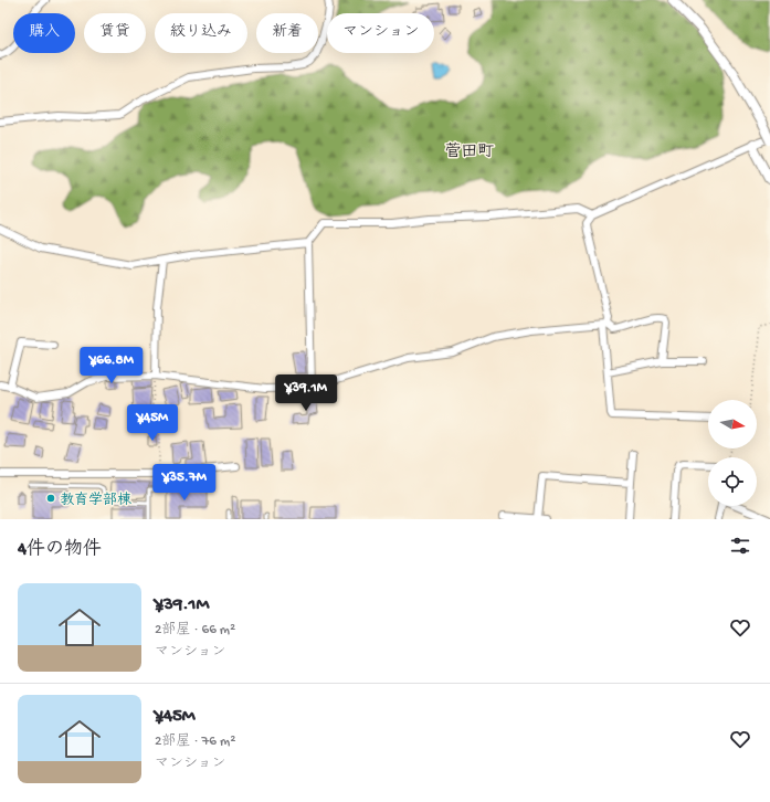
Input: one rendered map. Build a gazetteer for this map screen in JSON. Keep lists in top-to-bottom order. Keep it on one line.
{"districts":["菅田町"],"places":["教育学部棟"],"north":"right","page":{"chip":["購入","賃貸","絞り込み","新着","マンション"],"price":["¥66.8M","¥39.1M","¥45M","¥35.7M"],"heading":"4件の物件","list":[{"name":"¥39.1M","note":"2部屋 · 66 m² · マンション"},{"name":"¥45M","note":"2部屋 · 76 m² · マンション"}]}}
